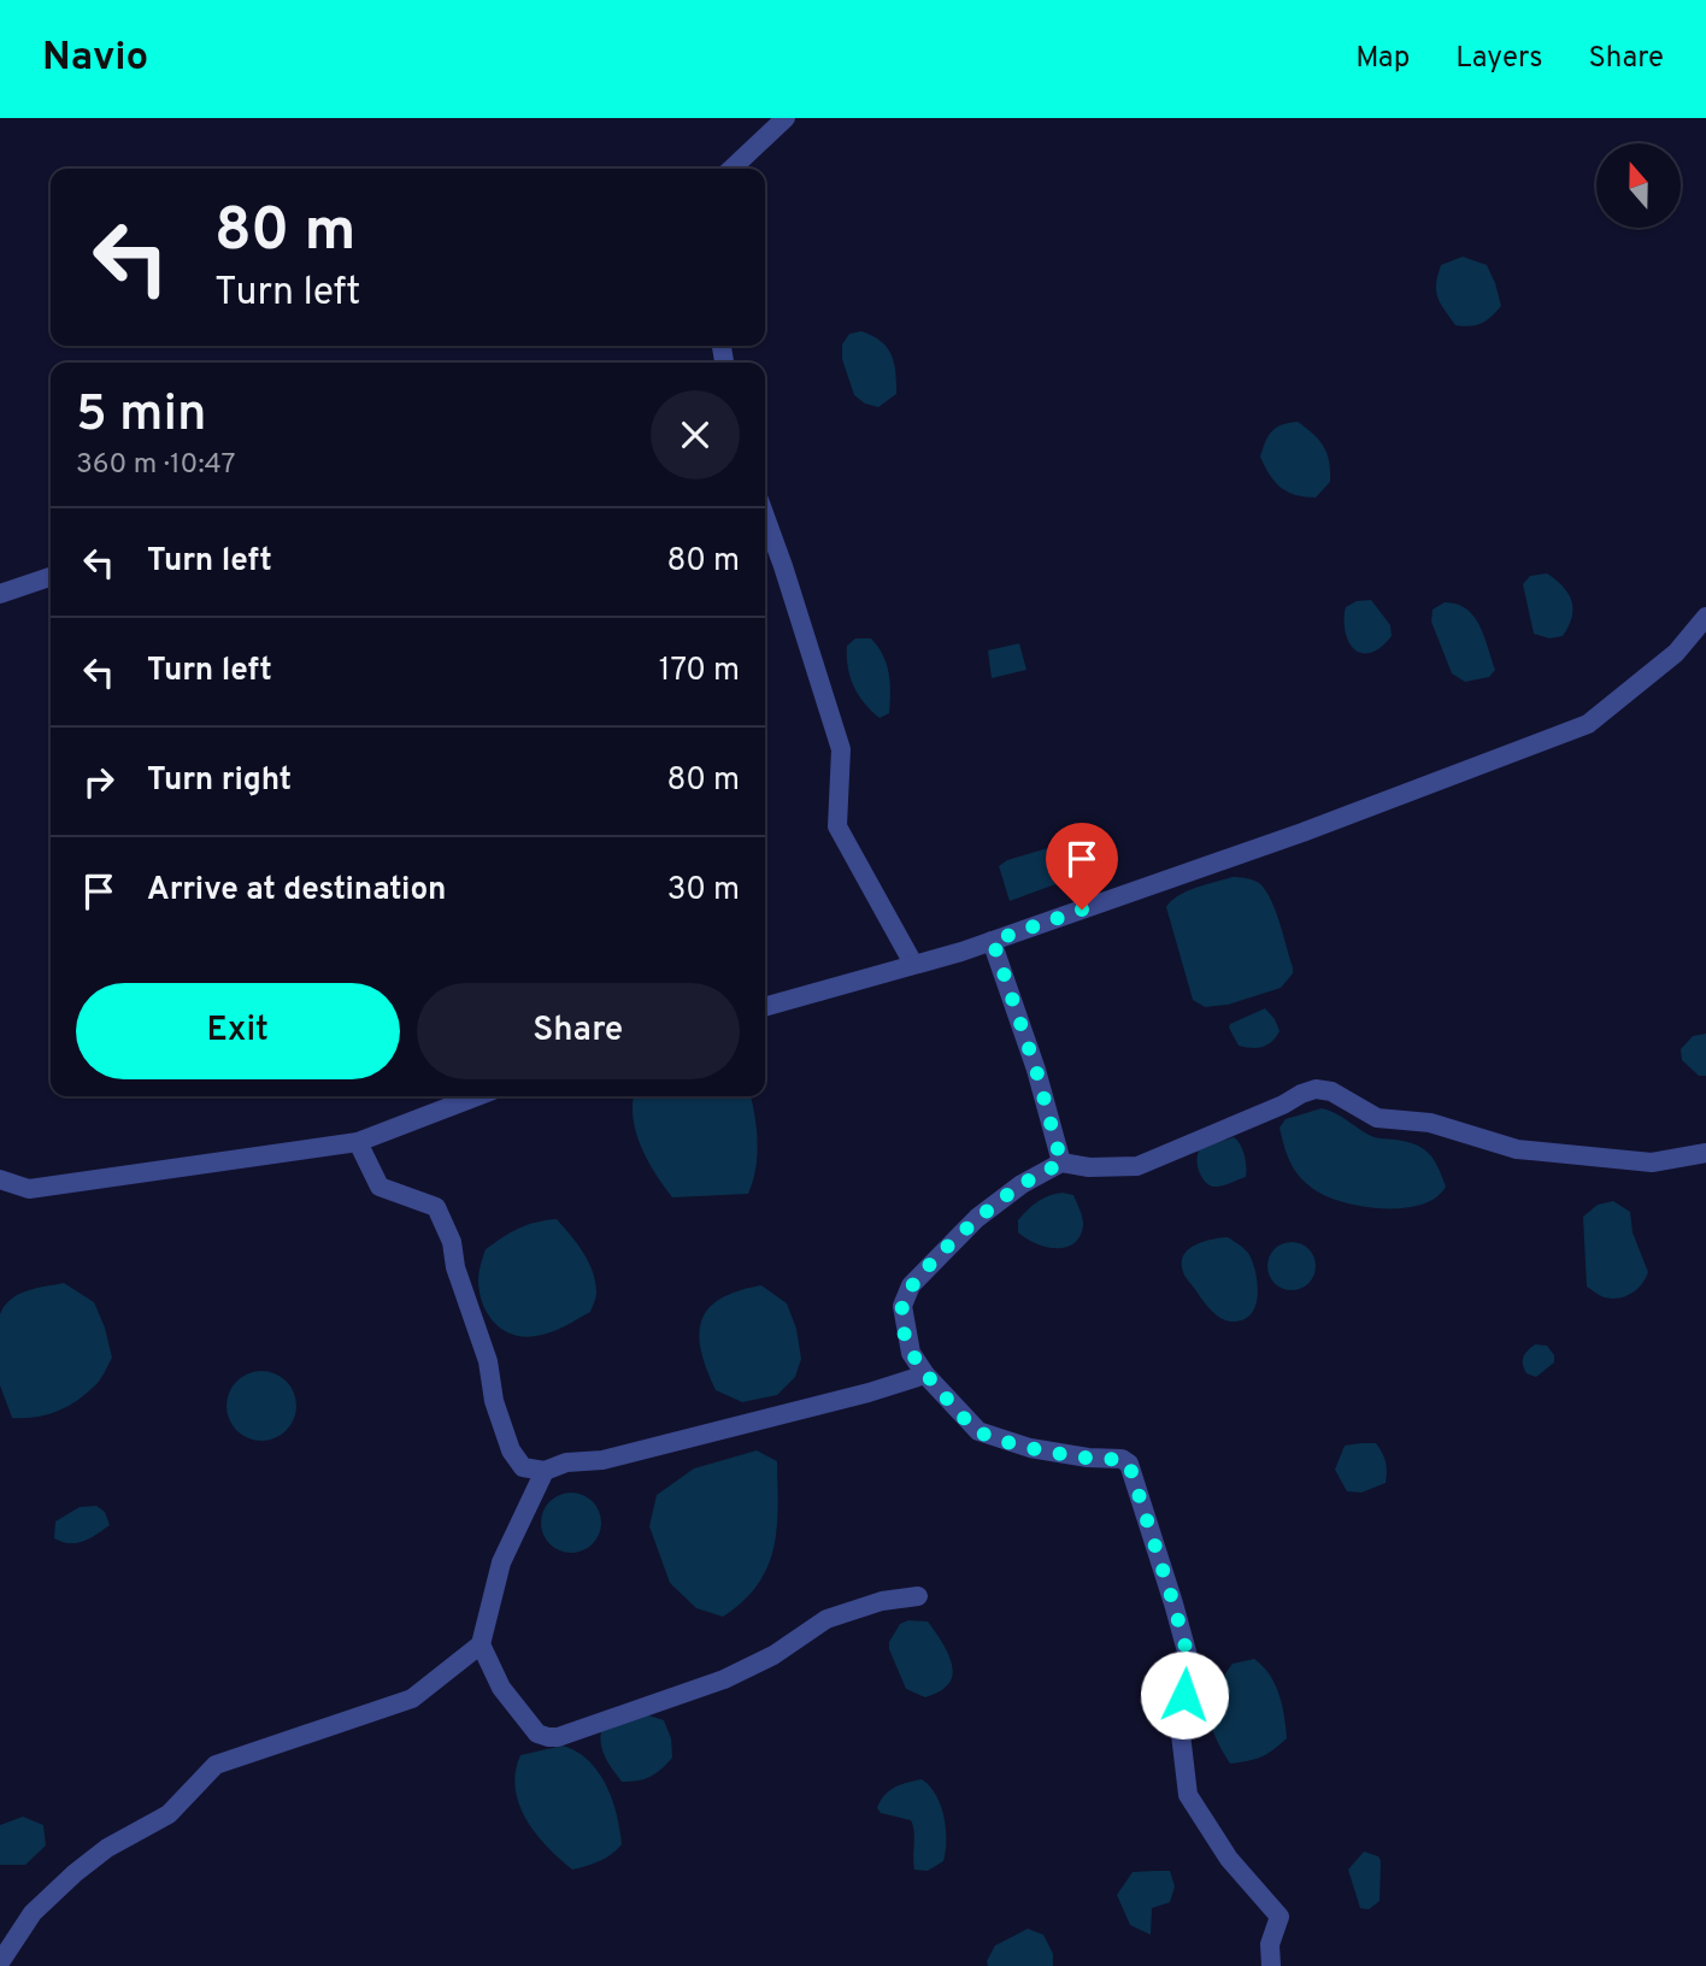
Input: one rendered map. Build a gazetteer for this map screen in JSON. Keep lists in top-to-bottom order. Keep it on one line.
{"north":"top","page":{"header":"Navio","nav":["Map","Layers","Share"],"turn":["80 m","Turn left"],"heading":["5 min","360 m · 10:47"],"list":[{"name":"Turn left","value":"80 m"},{"name":"Turn left","value":"170 m"},{"name":"Turn right","value":"80 m"},{"name":"Arrive at destination","value":"30 m"}],"buttons":["Exit","Share"]}}
